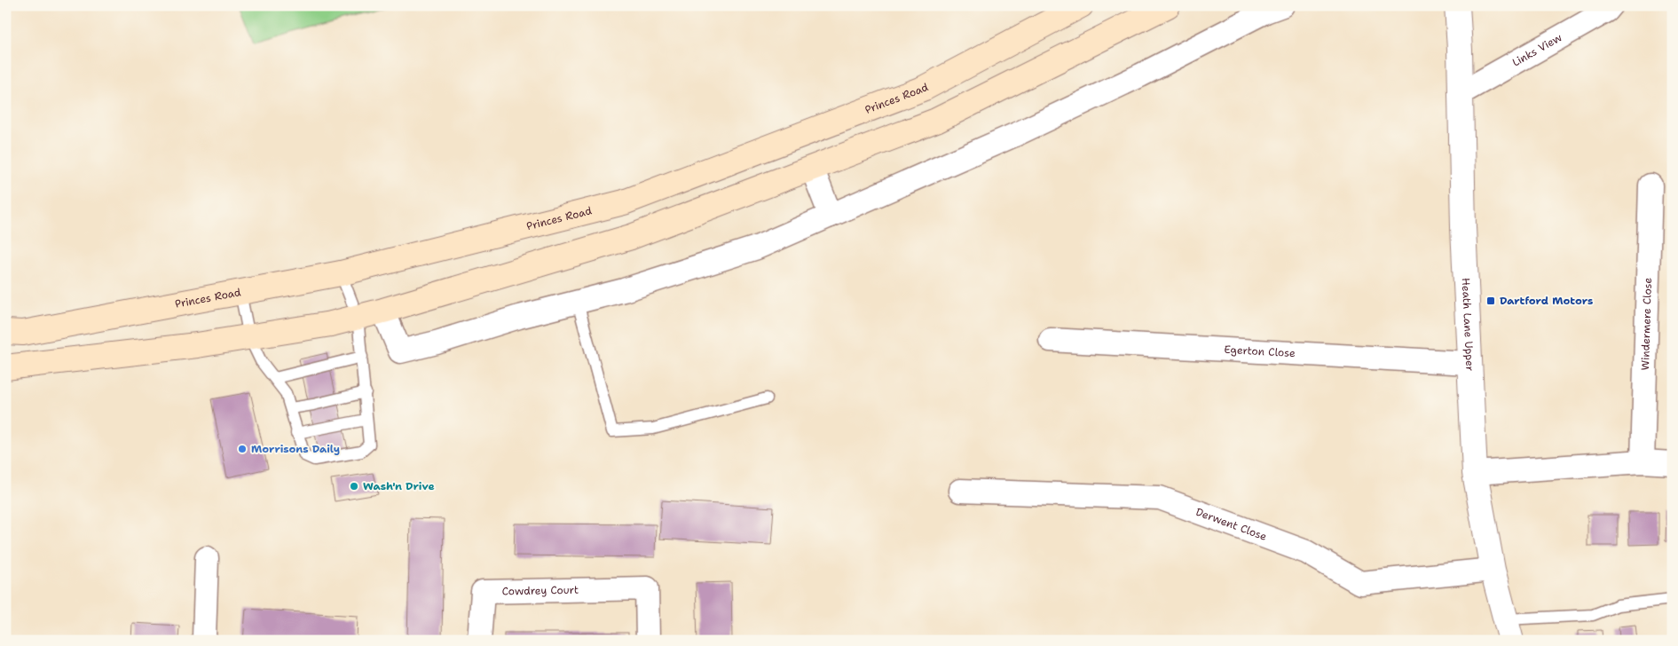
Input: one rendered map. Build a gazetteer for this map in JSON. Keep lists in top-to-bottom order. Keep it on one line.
{"streets":{"main road":["Princes Road"],"street":["Links View","Windermere Close","Heath Lane Upper","Egerton Close","Derwent Close","Cowdrey Court"]},"crossings":[["Links View","Heath Lane Upper"],["Heath Lane Upper","Egerton Close"],["Heath Lane Upper","Derwent Close"]],"places":{"transit":["Dartford Motors"],"other":["Morrisons Daily","Wash'n Drive"]}}
